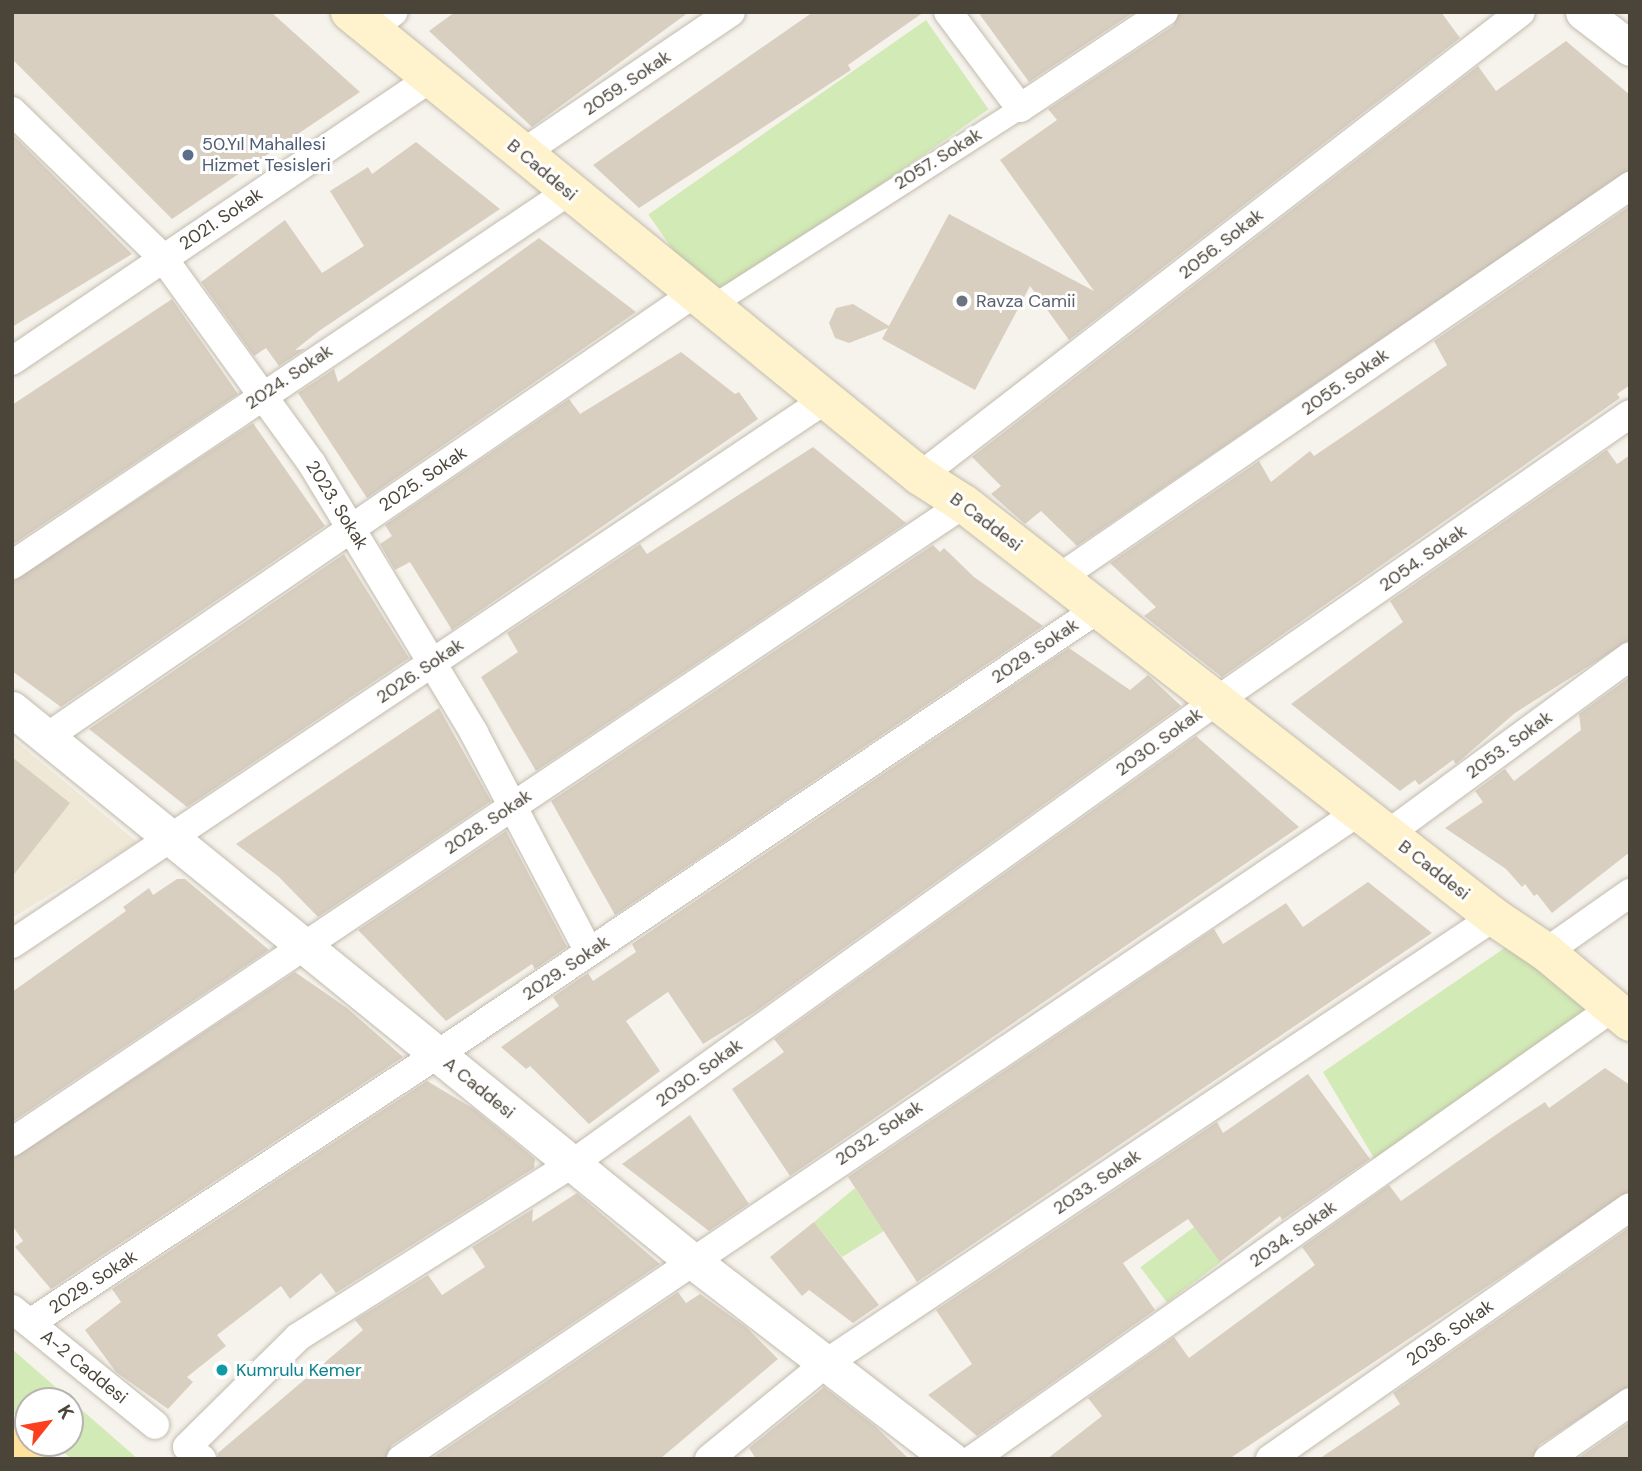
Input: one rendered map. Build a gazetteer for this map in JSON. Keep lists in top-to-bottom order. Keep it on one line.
{"streets":{"main road":["B Caddesi"],"street":["2059. Sokak","2057. Sokak","2021. Sokak","2056. Sokak","2024. Sokak","2055. Sokak","2025. Sokak","2023. Sokak","2054. Sokak","2029. Sokak","2026. Sokak","2030. Sokak","2053. Sokak","2028. Sokak","A Caddesi","2032. Sokak","2033. Sokak","2034. Sokak","2036. Sokak","A-2 Caddesi"]},"crossings":[["2059. Sokak","B Caddesi"],["2057. Sokak","B Caddesi"],["2057. Sokak","2025. Sokak"],["B Caddesi","2021. Sokak"],["B Caddesi","2056. Sokak"],["B Caddesi","2024. Sokak"],["B Caddesi","2055. Sokak"],["B Caddesi","2025. Sokak"],["B Caddesi","2054. Sokak"],["B Caddesi","2029. Sokak"],["B Caddesi","2026. Sokak"],["B Caddesi","2030. Sokak"],["B Caddesi","2053. Sokak"],["B Caddesi","2028. Sokak"],["B Caddesi","2032. Sokak"],["B Caddesi","2033. Sokak"],["B Caddesi","2034. Sokak"],["2021. Sokak","2023. Sokak"],["2024. Sokak","2023. Sokak"],["2025. Sokak","2023. Sokak"],["2025. Sokak","A Caddesi"],["2023. Sokak","2029. Sokak"],["2023. Sokak","2026. Sokak"],["2023. Sokak","2028. Sokak"],["2054. Sokak","2030. Sokak"],["2029. Sokak","A Caddesi"],["2029. Sokak","A-2 Caddesi"],["2026. Sokak","A Caddesi"],["2030. Sokak","A Caddesi"],["2053. Sokak","2032. Sokak"],["2028. Sokak","A Caddesi"],["A Caddesi","2032. Sokak"],["A Caddesi","2033. Sokak"]],"places":["50.Yıl Mahallesi Hizmet Tesisleri","Ravza Camii","Kumrulu Kemer"],"north":"top right"}
